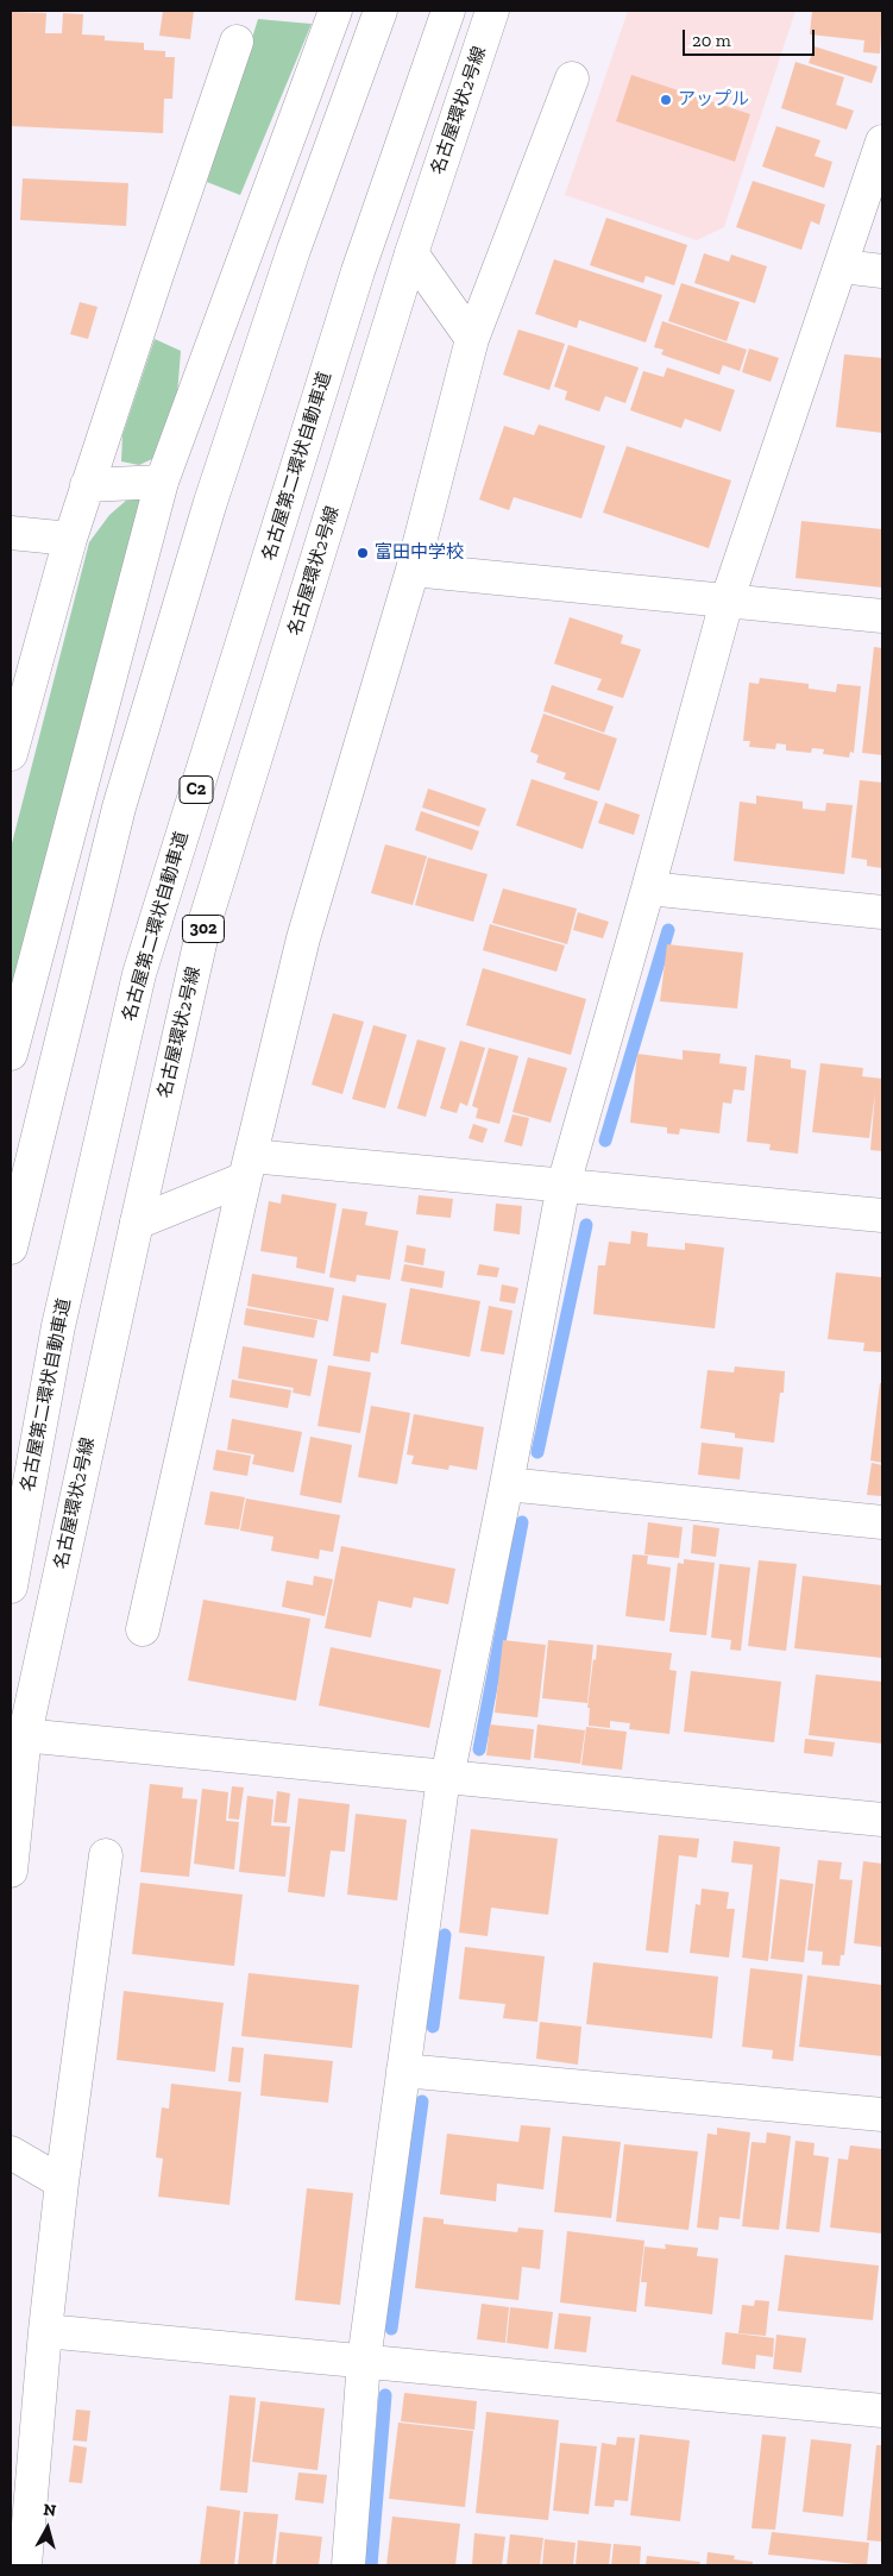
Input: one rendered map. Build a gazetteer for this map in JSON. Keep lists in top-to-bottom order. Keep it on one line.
{"streets":{"main road":["名古屋環状2号線","名古屋第二環状自動車道","C2","302"]},"places":["アップル","富田中学校"],"scale_bar":"20 m","north":"top"}
